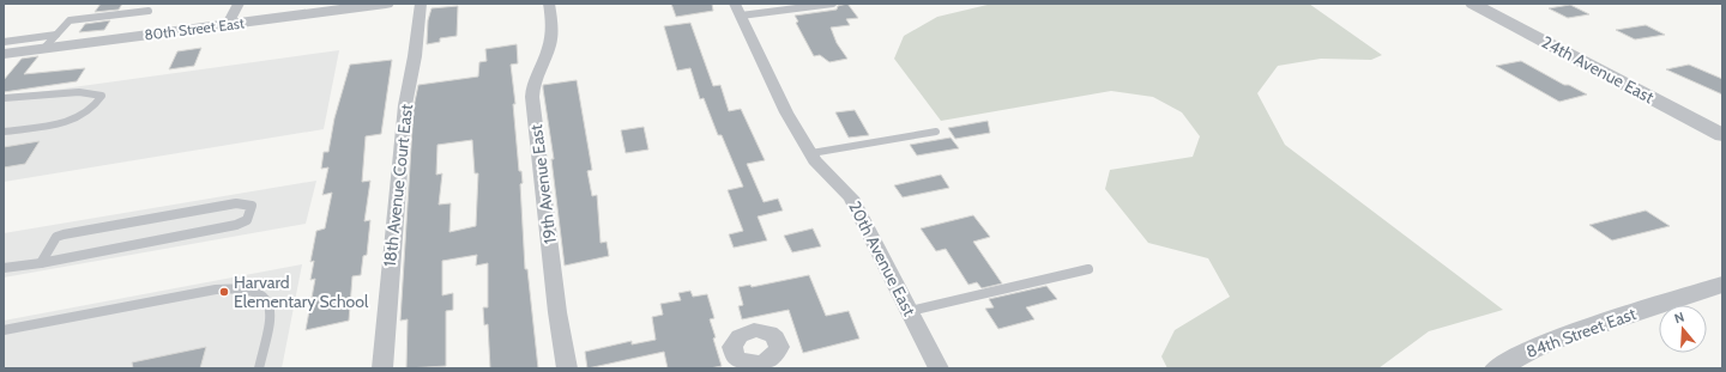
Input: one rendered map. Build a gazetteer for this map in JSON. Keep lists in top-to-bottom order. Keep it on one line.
{"streets":{"street":["80th Street East","24th Avenue East","19th Avenue East","18th Avenue Court East","20th Avenue East","84th Street East"]},"places":["Harvard Elementary School"],"north":"top"}
